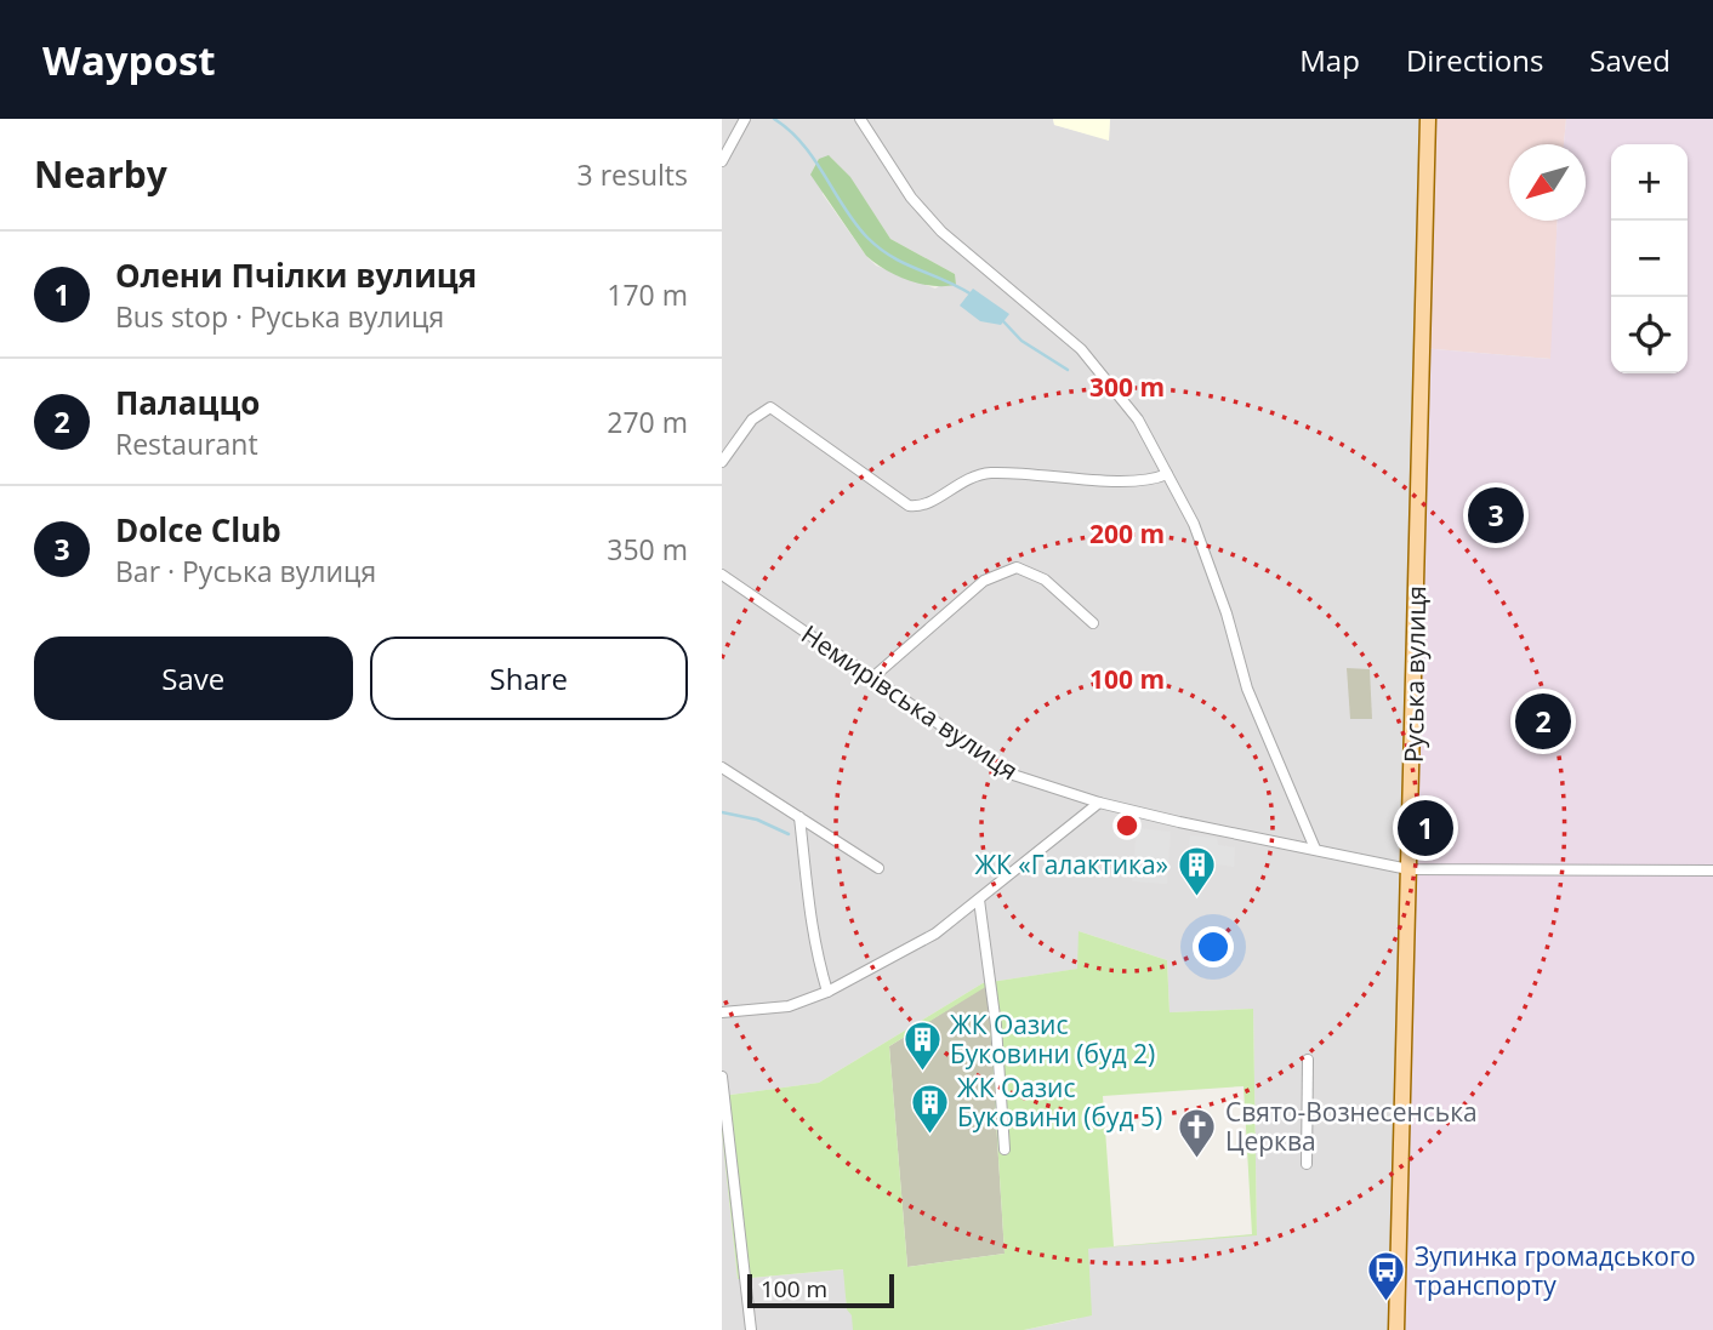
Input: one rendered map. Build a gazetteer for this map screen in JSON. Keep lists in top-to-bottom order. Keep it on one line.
{"streets":{"main road":["Руська вулиця"],"street":["Немирівська вулиця"]},"crossings":[["Руська вулиця","Немирівська вулиця"]],"places":{"building":["ЖК «Галактика»","ЖК Оазис Буковини (буд 2)","ЖК Оазис Буковини (буд 5)"],"church":["Свято-Вознесенська Церква"],"bus stop":["Зупинка громадського транспорту"]},"scale_bar":"100 m","north":"bottom left","page":{"header":"Waypost","nav":["Map","Directions","Saved"],"heading":["Nearby","3 results"],"map_buttons":["+","−"],"list":[{"mark":"1","name":"Олени Пчілки вулиця","note":"Bus stop · Руська вулиця","value":"170 m"},{"mark":"2","name":"Палаццо","note":"Restaurant","value":"270 m"},{"mark":"3","name":"Dolce Club","note":"Bar · Руська вулиця","value":"350 m"}],"pins":["3","2","1"],"buttons":["Save","Share"],"scale":"100 m"},"rings":["300 m","200 m","100 m"]}
